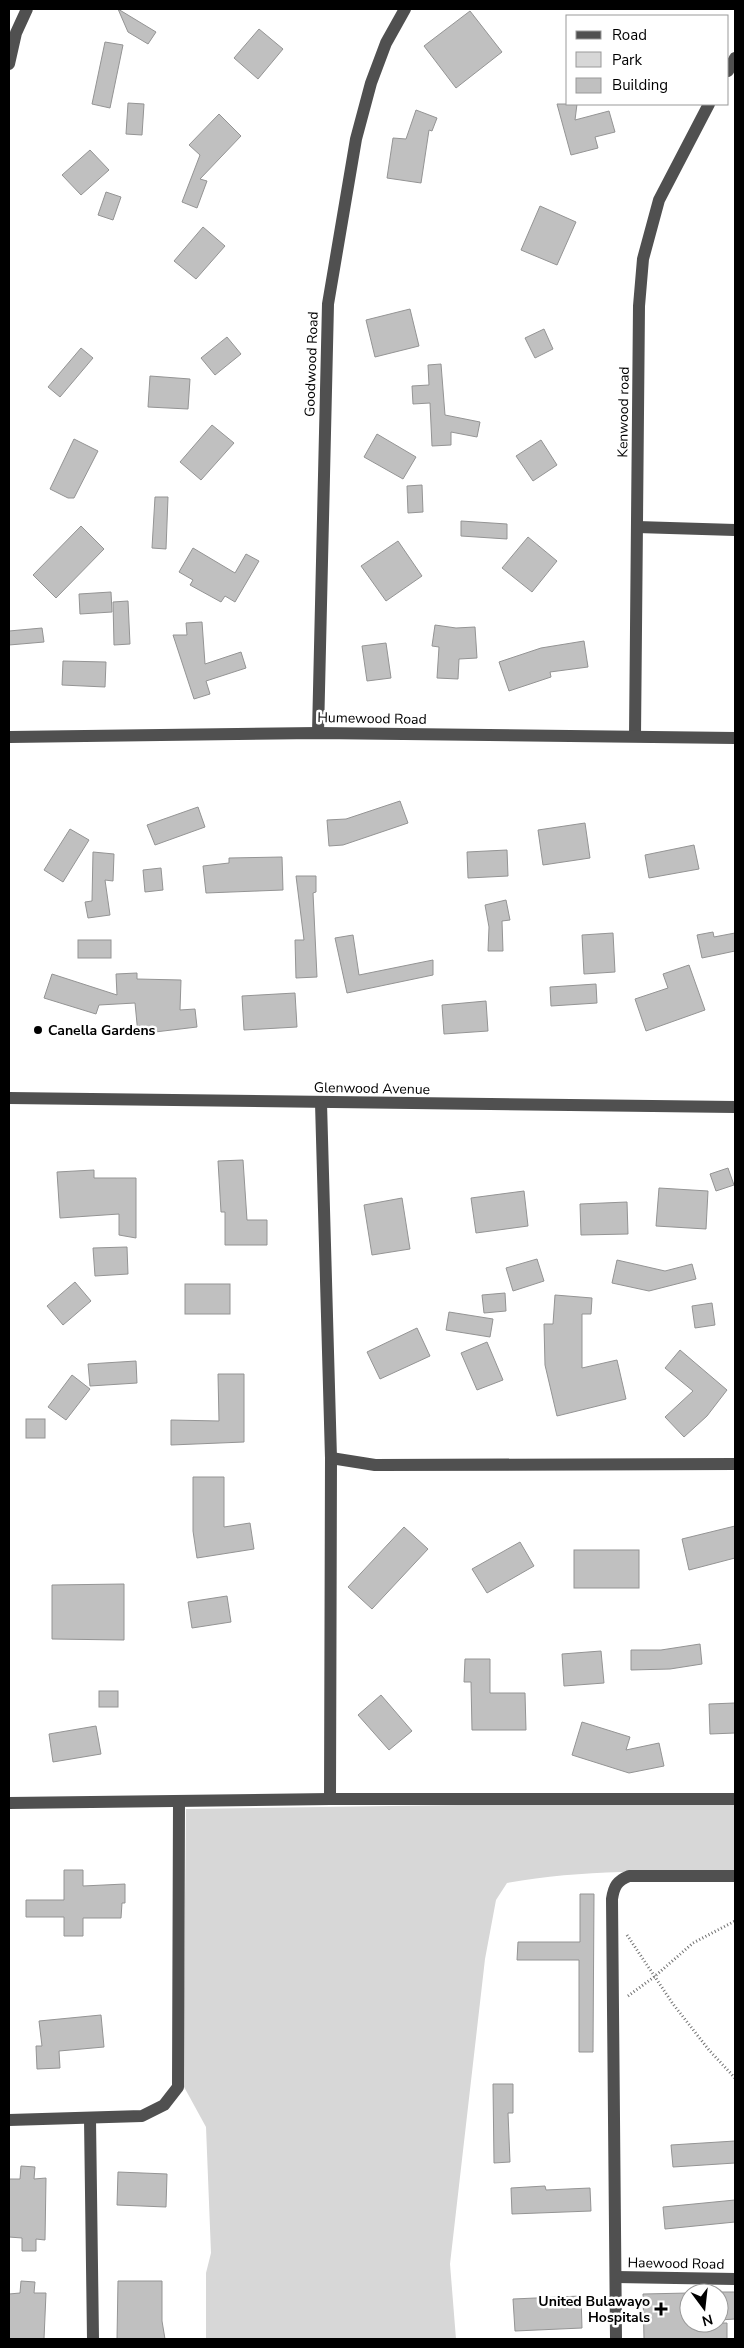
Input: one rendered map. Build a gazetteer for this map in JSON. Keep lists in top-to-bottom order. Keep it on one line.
{"streets":{"street":["Goodwood Road","Kenwood road","Humewood Road","Glenwood Avenue","Haewood Road"]},"crossings":[["Goodwood Road","Humewood Road"],["Kenwood road","Humewood Road"]],"places":{"other":["Canella Gardens"],"health":["United Bulawayo Hospitals"]},"legend":["Road","Park","Building"],"north":"bottom"}
